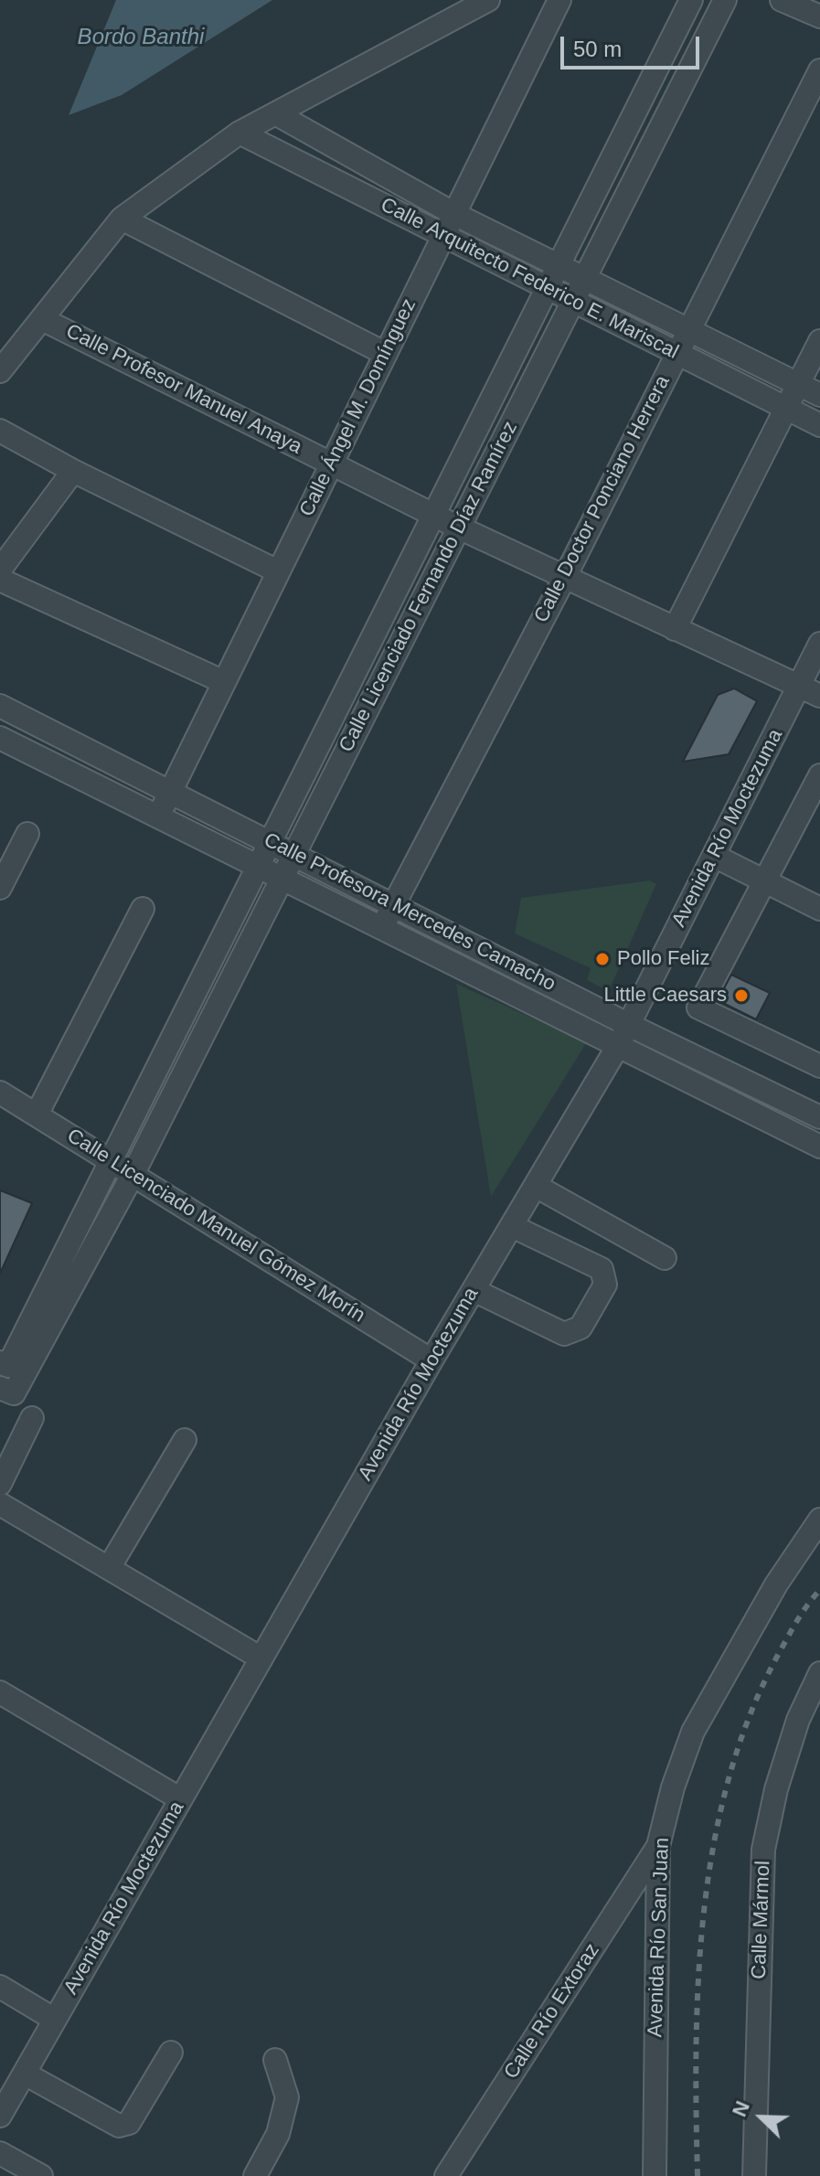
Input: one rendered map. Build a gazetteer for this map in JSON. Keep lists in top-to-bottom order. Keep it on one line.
{"streets":{"street":["Calle Arquitecto Federico E. Mariscal","Calle Profesor Manuel Anaya","Calle Ángel M. Domínguez","Calle Doctor Ponciano Herrera","Calle Licenciado Fernando Díaz Ramírez","Avenida Río Moctezuma","Calle Profesora Mercedes Camacho","Calle Licenciado Manuel Gómez Morín","Calle Mármol","Avenida Río San Juan","Calle Río Extoraz"]},"crossings":[["Calle Arquitecto Federico E. Mariscal","Calle Ángel M. Domínguez"],["Calle Arquitecto Federico E. Mariscal","Calle Doctor Ponciano Herrera"],["Calle Arquitecto Federico E. Mariscal","Calle Licenciado Fernando Díaz Ramírez"],["Calle Profesor Manuel Anaya","Calle Ángel M. Domínguez"],["Calle Profesor Manuel Anaya","Calle Doctor Ponciano Herrera"],["Calle Profesor Manuel Anaya","Calle Licenciado Fernando Díaz Ramírez"],["Calle Profesor Manuel Anaya","Avenida Río Moctezuma"],["Calle Ángel M. Domínguez","Calle Profesora Mercedes Camacho"],["Calle Doctor Ponciano Herrera","Calle Profesora Mercedes Camacho"],["Calle Licenciado Fernando Díaz Ramírez","Calle Profesora Mercedes Camacho"],["Calle Licenciado Fernando Díaz Ramírez","Calle Licenciado Manuel Gómez Morín"],["Avenida Río Moctezuma","Calle Profesora Mercedes Camacho"],["Avenida Río Moctezuma","Calle Licenciado Manuel Gómez Morín"],["Avenida Río San Juan","Calle Río Extoraz"]],"water":["Bordo Banthi"],"places":["Pollo Feliz","Little Caesars"],"scale_bar":"50 m","north":"top left"}
